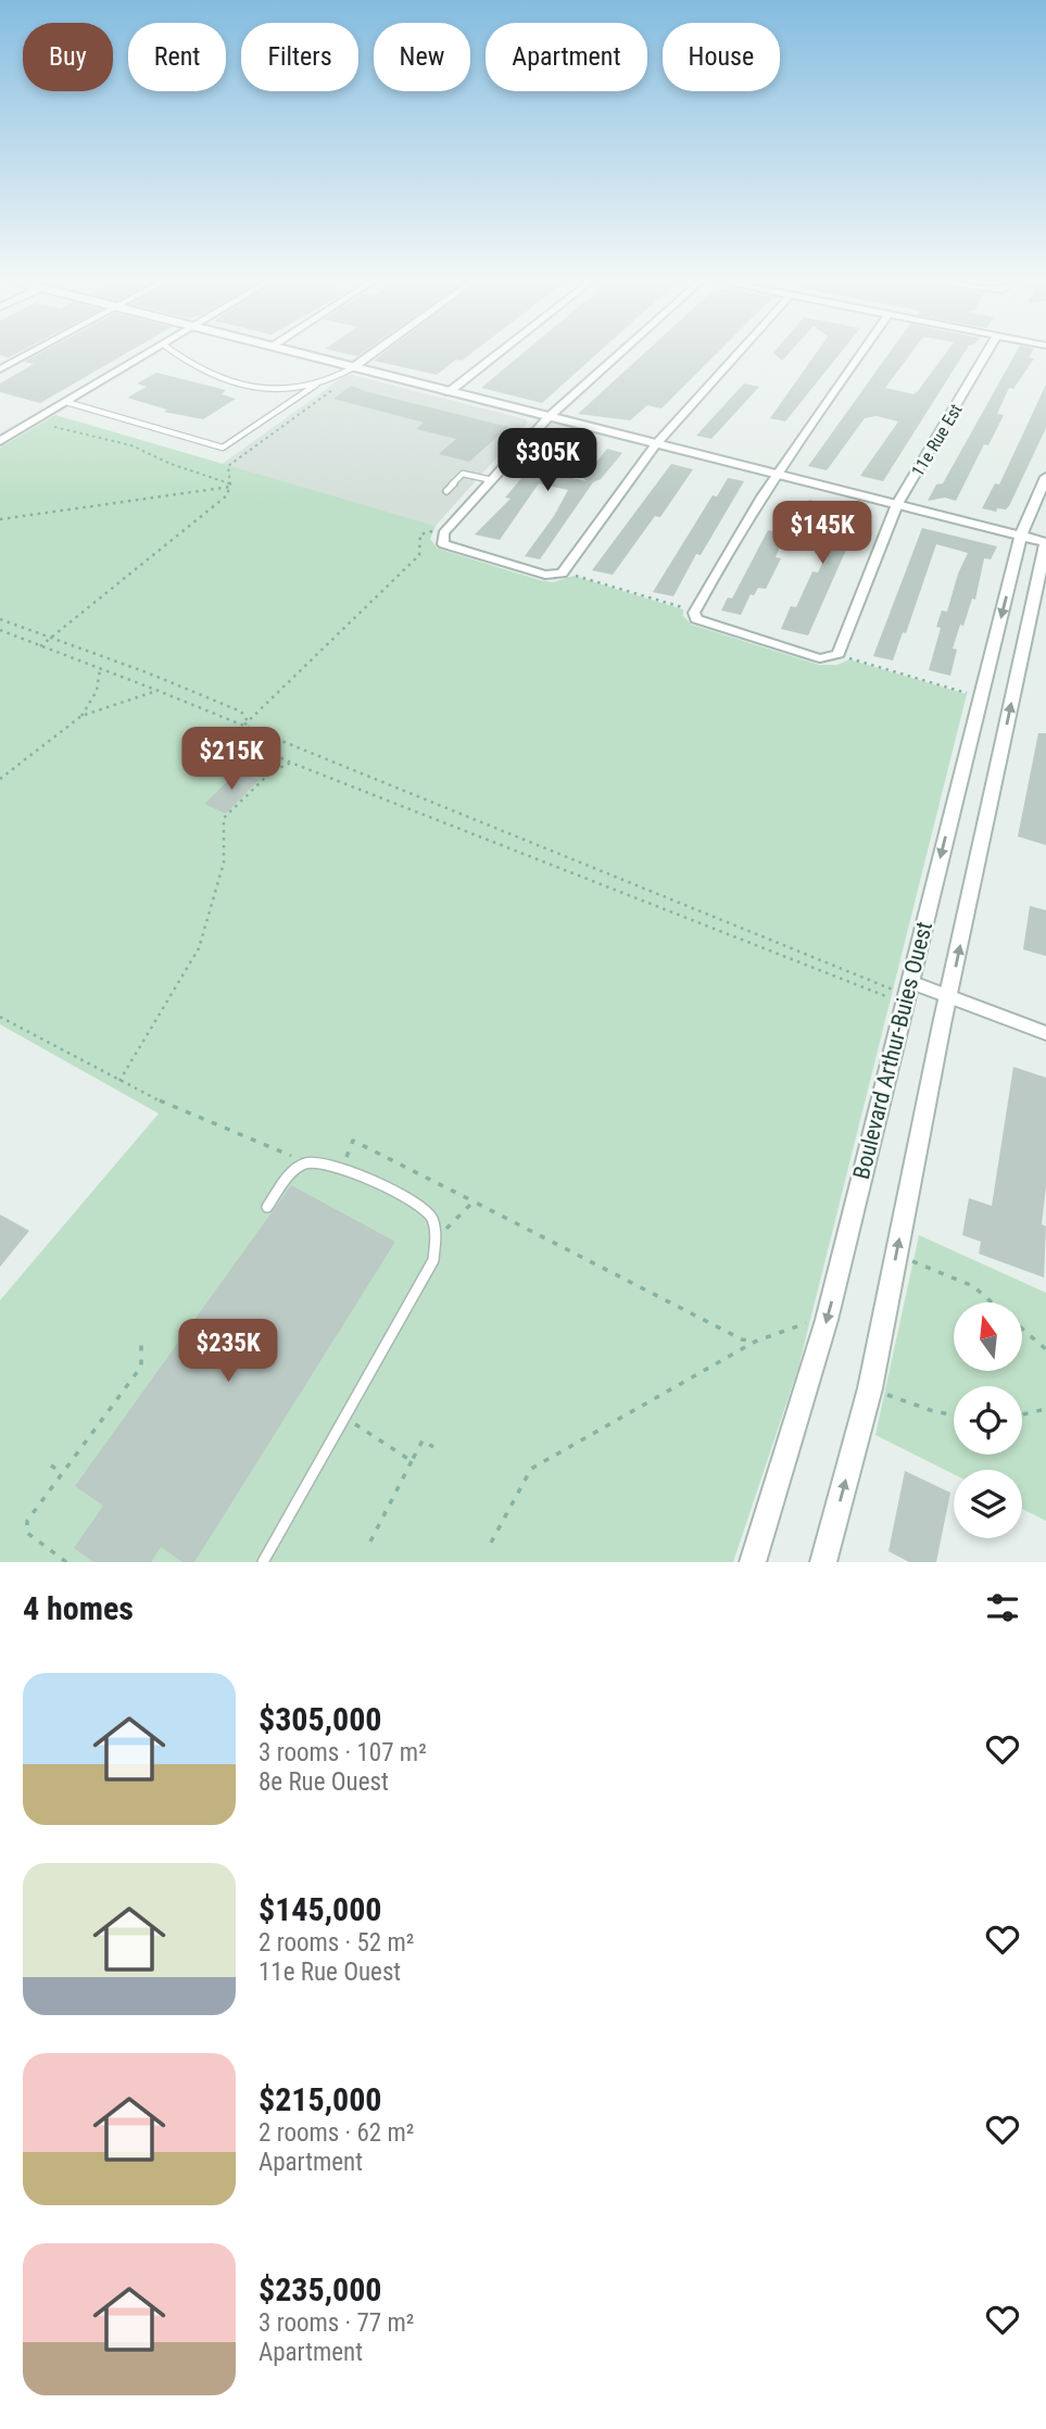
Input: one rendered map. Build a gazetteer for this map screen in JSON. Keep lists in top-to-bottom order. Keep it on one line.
{"streets":{"street":["11e Rue Est","Boulevard Arthur-Buies Ouest"]},"north":"top","page":{"chip":["Buy","Rent","Filters","New","Apartment","House"],"price":["$305K","$145K","$215K","$235K"],"heading":"4 homes","list":[{"name":"$305,000","note":"3 rooms · 107 m² · 8e Rue Ouest"},{"name":"$145,000","note":"2 rooms · 52 m² · 11e Rue Ouest"},{"name":"$215,000","note":"2 rooms · 62 m² · Apartment"},{"name":"$235,000","note":"3 rooms · 77 m² · Apartment"}]}}
